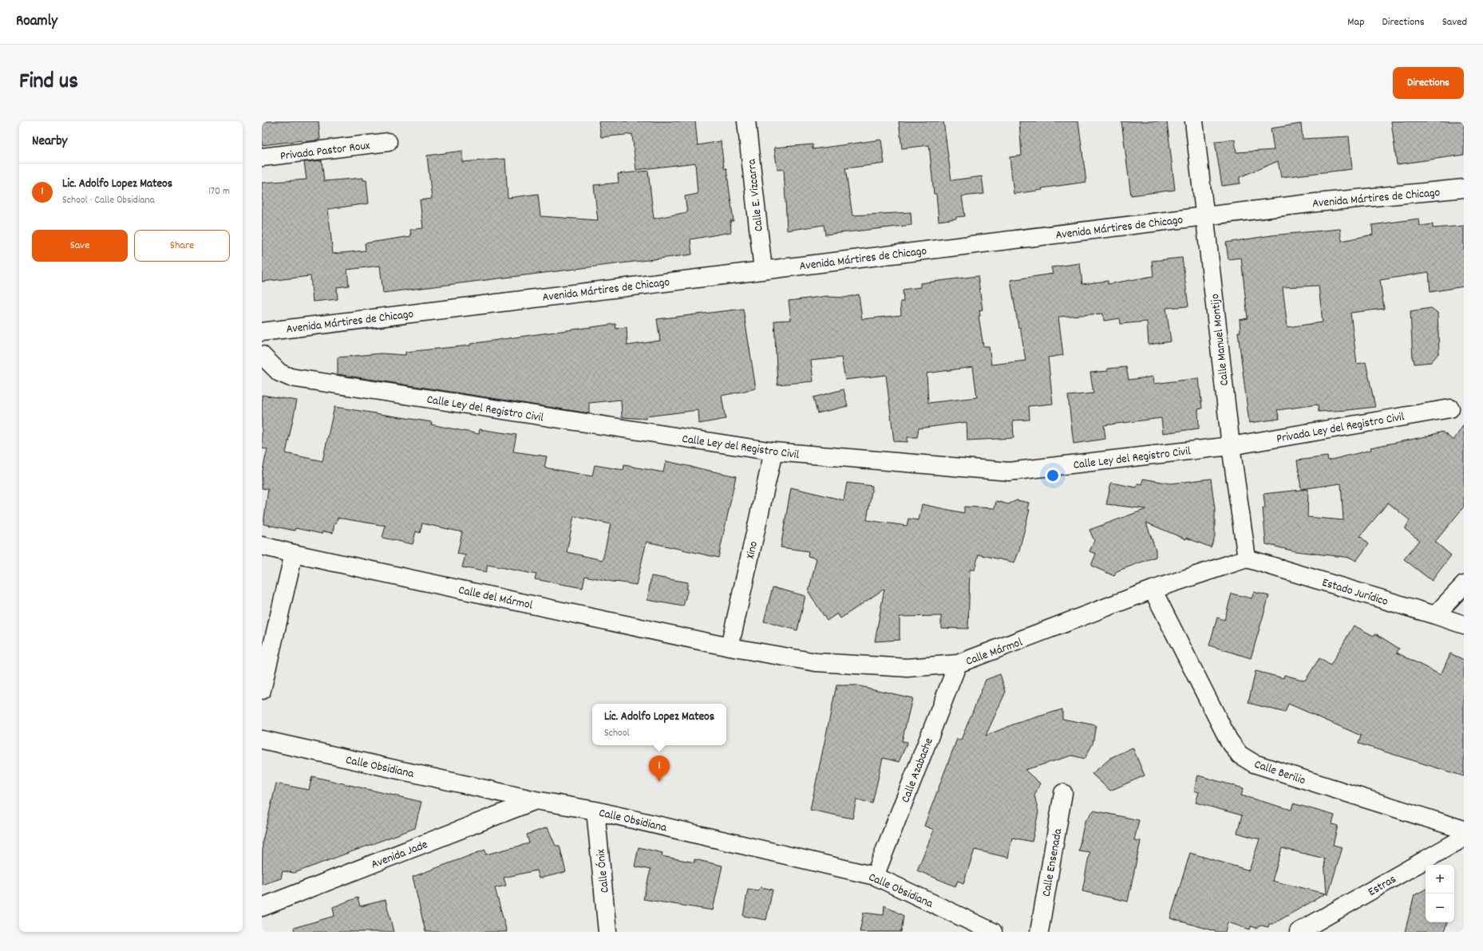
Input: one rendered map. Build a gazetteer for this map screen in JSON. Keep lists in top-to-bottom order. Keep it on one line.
{"streets":{"street":["Privada Pastor Roux","Calle E. Vizcarra","Avenida Mártires de Chicago","Calle Manuel Montijo","Calle Ley del Registro Civil","Privada Ley del Registro Civil","Xino","Estado Jurídico","Calle del Mármol","Calle Mármol","Calle Obsidiana","Calle Azabache","Calle Berilio","Avenida Jade","Calle Ensenada","Calle Ónix","Estras"]},"crossings":[["Calle E. Vizcarra","Avenida Mártires de Chicago"],["Avenida Mártires de Chicago","Calle Manuel Montijo"],["Calle Manuel Montijo","Calle Ley del Registro Civil"],["Calle Manuel Montijo","Privada Ley del Registro Civil"],["Calle Manuel Montijo","Estado Jurídico"],["Calle Manuel Montijo","Calle Mármol"],["Calle Ley del Registro Civil","Privada Ley del Registro Civil"],["Calle Ley del Registro Civil","Xino"],["Xino","Calle del Mármol"],["Xino","Calle Mármol"],["Estado Jurídico","Calle Mármol"],["Calle del Mármol","Calle Mármol"],["Calle Mármol","Calle Azabache"],["Calle Mármol","Calle Berilio"],["Calle Obsidiana","Calle Azabache"],["Calle Obsidiana","Avenida Jade"],["Calle Obsidiana","Calle Ónix"]],"page":{"header":"Roamly","nav":["Map","Directions","Saved"],"title":"Find us","buttons":["Directions",["Save","Share"]],"heading":"Nearby","list":[{"mark":"1","name":"Lic. Adolfo Lopez Mateos","note":"School · Calle Obsidiana","value":"170 m"}],"popup":["Lic. Adolfo Lopez Mateos","School"],"pins":"1","map_buttons":["+","−"]}}
